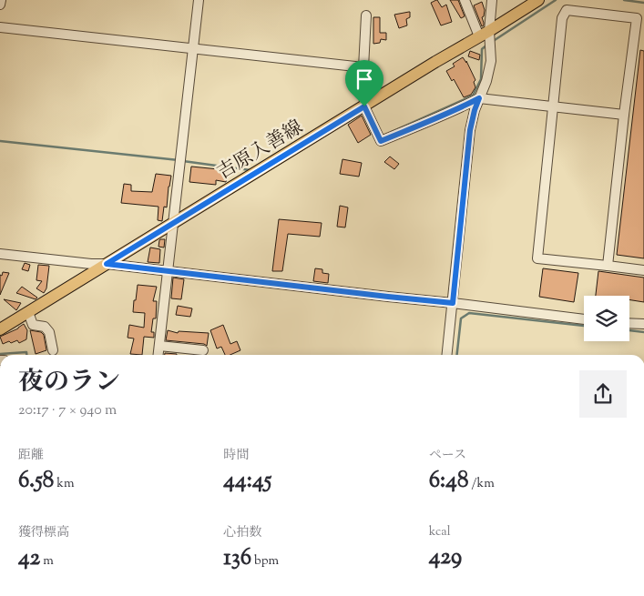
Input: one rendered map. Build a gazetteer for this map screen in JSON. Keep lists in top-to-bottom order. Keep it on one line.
{"streets":{"main road":["吉原入善線"]},"page":{"heading":["夜のラン","20:17 · 7 × 940 m"],"stats":[["距離","6.58 km"],["時間","44:45"],["ペース","6:48 /km"],["獲得標高","42 m"],["心拍数","136 bpm"],["kcal","429"]]}}
